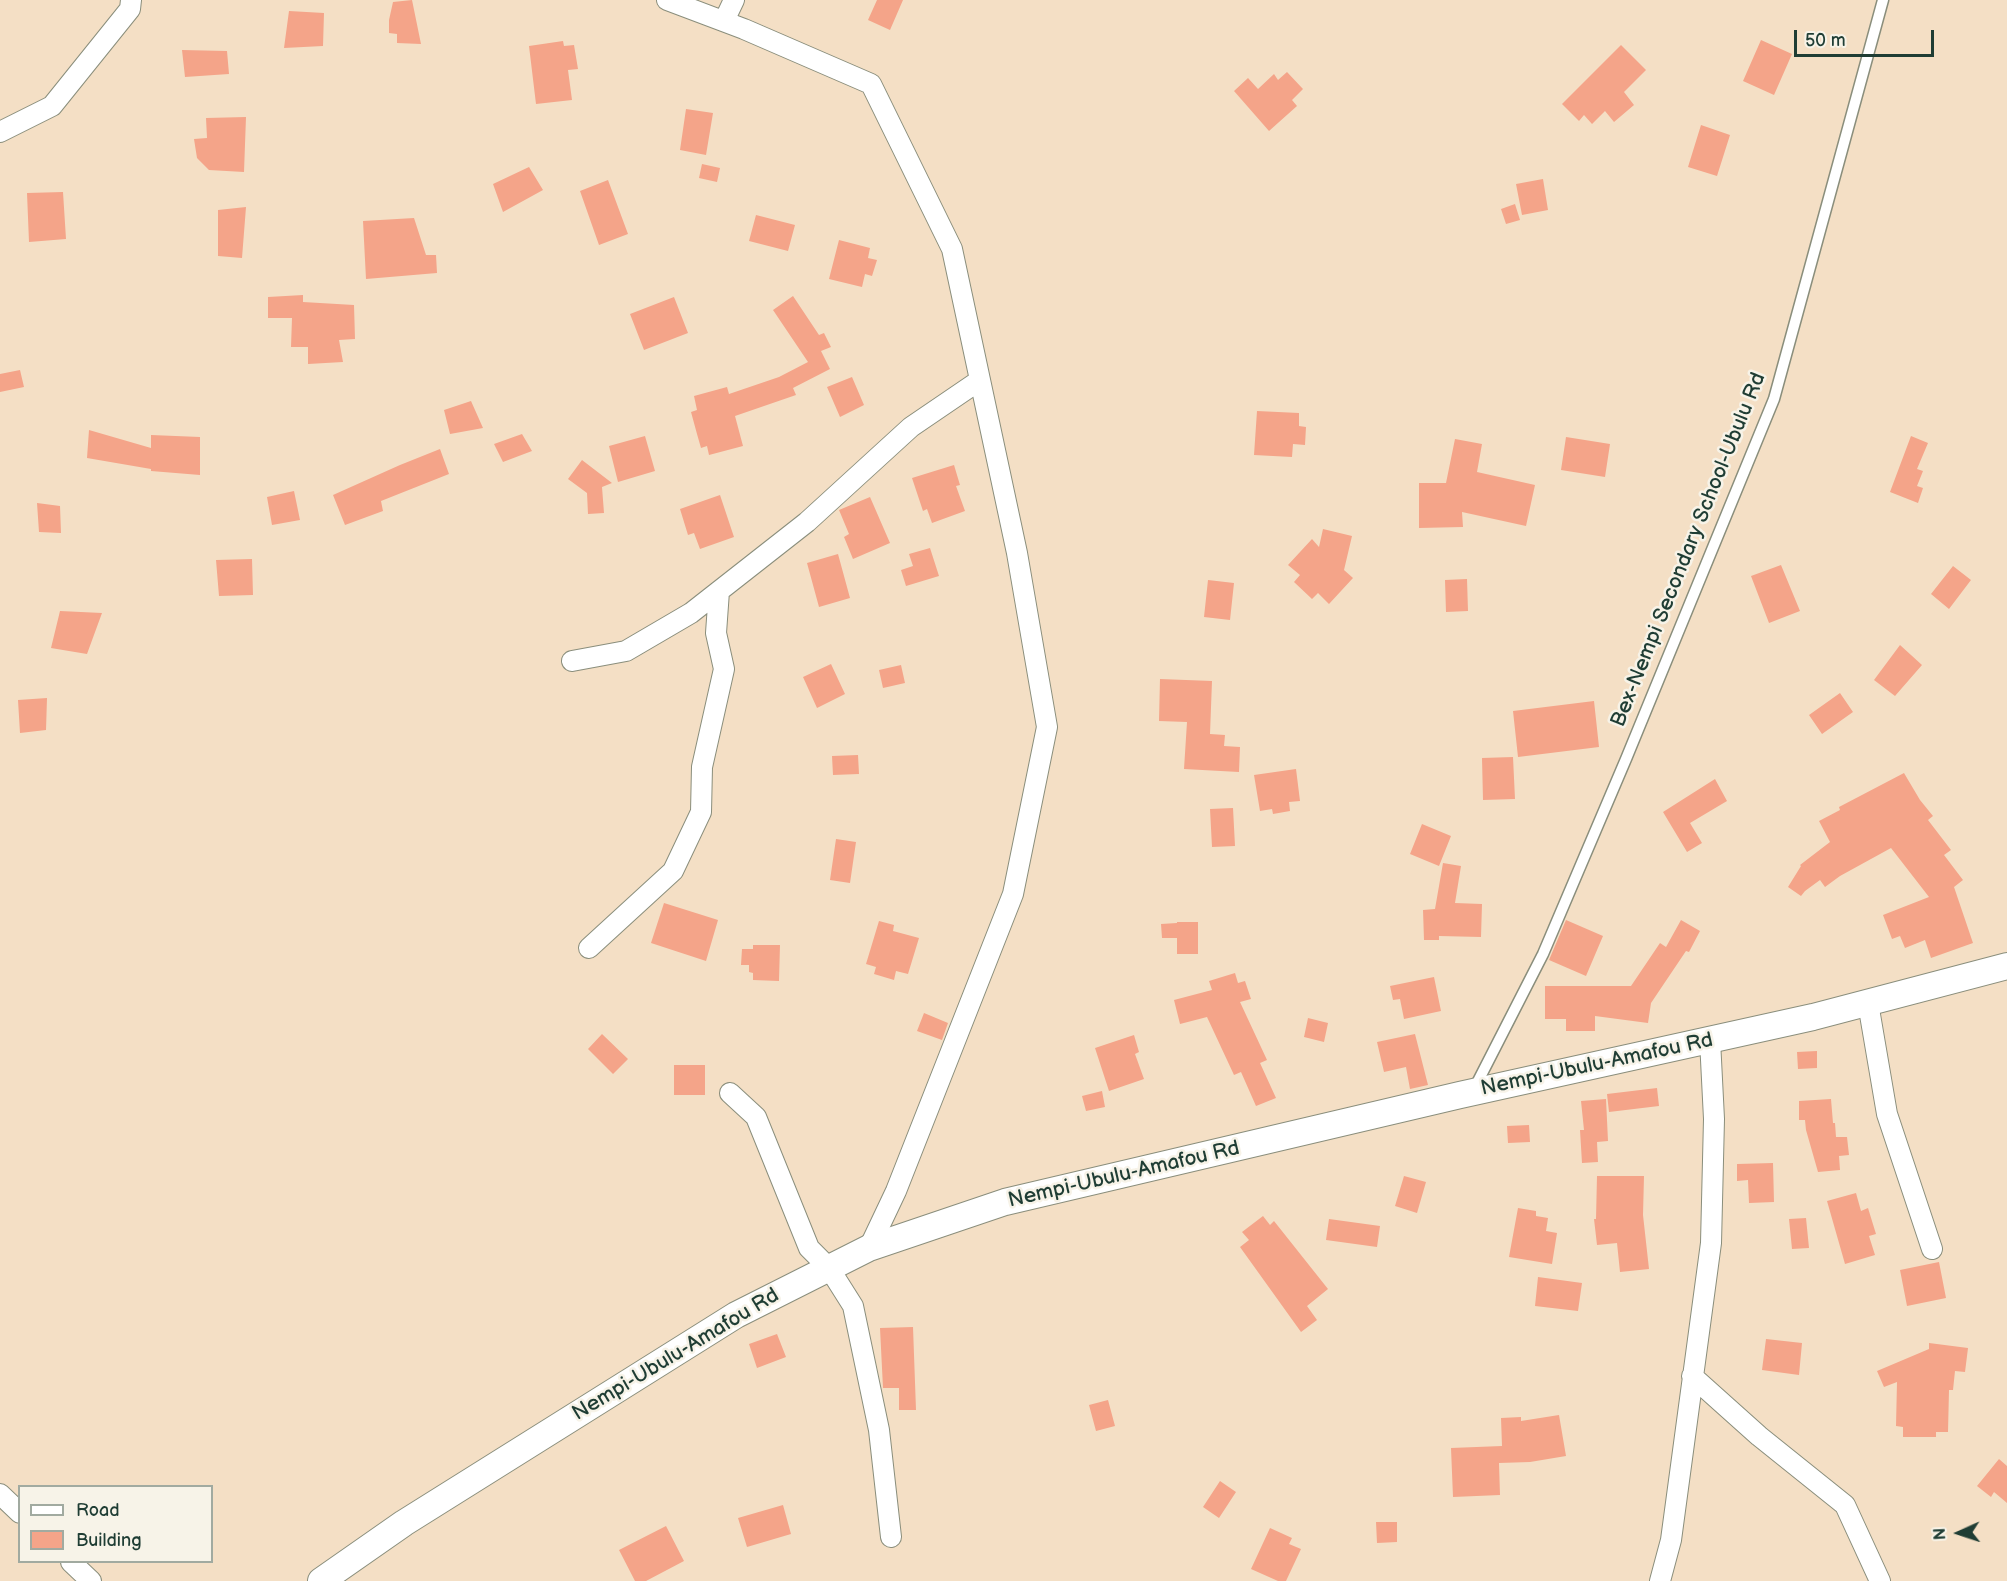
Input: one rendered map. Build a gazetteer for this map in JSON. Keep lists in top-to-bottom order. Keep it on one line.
{"streets":{"street":["Nempi-Ubulu-Amafou Rd"],"lane":["Bex-Nempi Secondary School-Ubulu Rd"]},"crossings":[["Bex-Nempi Secondary School-Ubulu Rd","Nempi-Ubulu-Amafou Rd"]],"legend":["Road","Building"],"scale_bar":"50 m","north":"left"}
